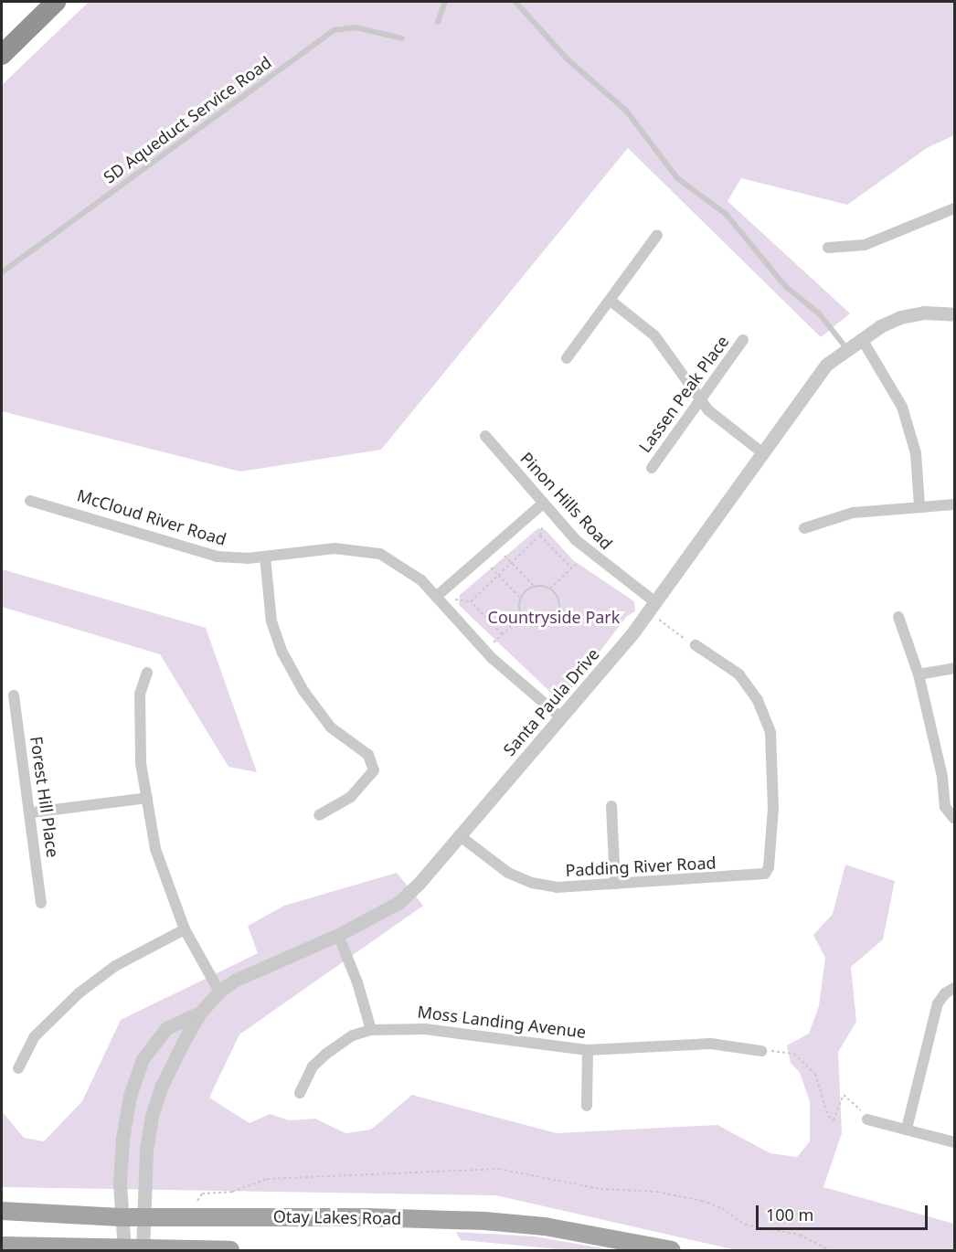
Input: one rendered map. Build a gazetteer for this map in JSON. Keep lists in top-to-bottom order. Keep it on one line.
{"streets":{"main road":["Otay Lakes Road"],"street":["Lassen Peak Place","Pinon Hills Road","McCloud River Road","Santa Paula Drive","Forest Hill Place","Padding River Road","Moss Landing Avenue"],"lane":["SD Aqueduct Service Road"]},"crossings":[["Pinon Hills Road","Santa Paula Drive"],["McCloud River Road","Santa Paula Drive"],["Santa Paula Drive","Padding River Road"],["Santa Paula Drive","Otay Lakes Road"]],"parks":["Countryside Park"],"scale_bar":"100 m"}
